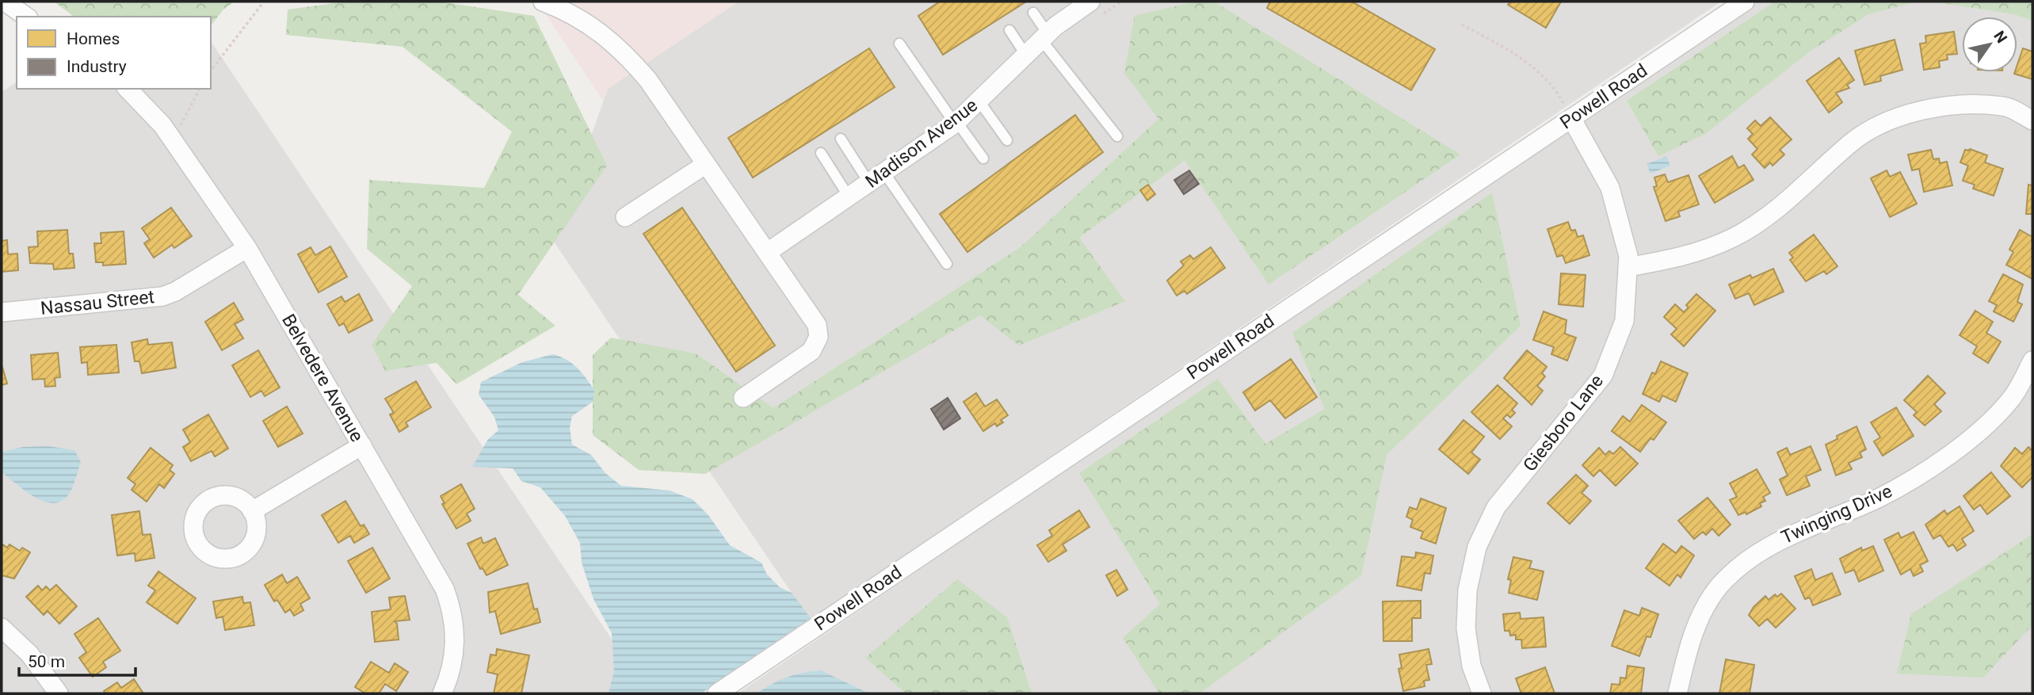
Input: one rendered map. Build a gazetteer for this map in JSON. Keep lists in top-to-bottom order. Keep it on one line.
{"streets":{"street":["Powell Road","Madison Avenue","Nassau Street","Belvedere Avenue","Giesboro Lane","Twinging Drive"]},"crossings":[["Powell Road","Giesboro Lane"],["Nassau Street","Belvedere Avenue"]],"legend":["Homes","Industry"],"scale_bar":"50 m","north":"top right"}
